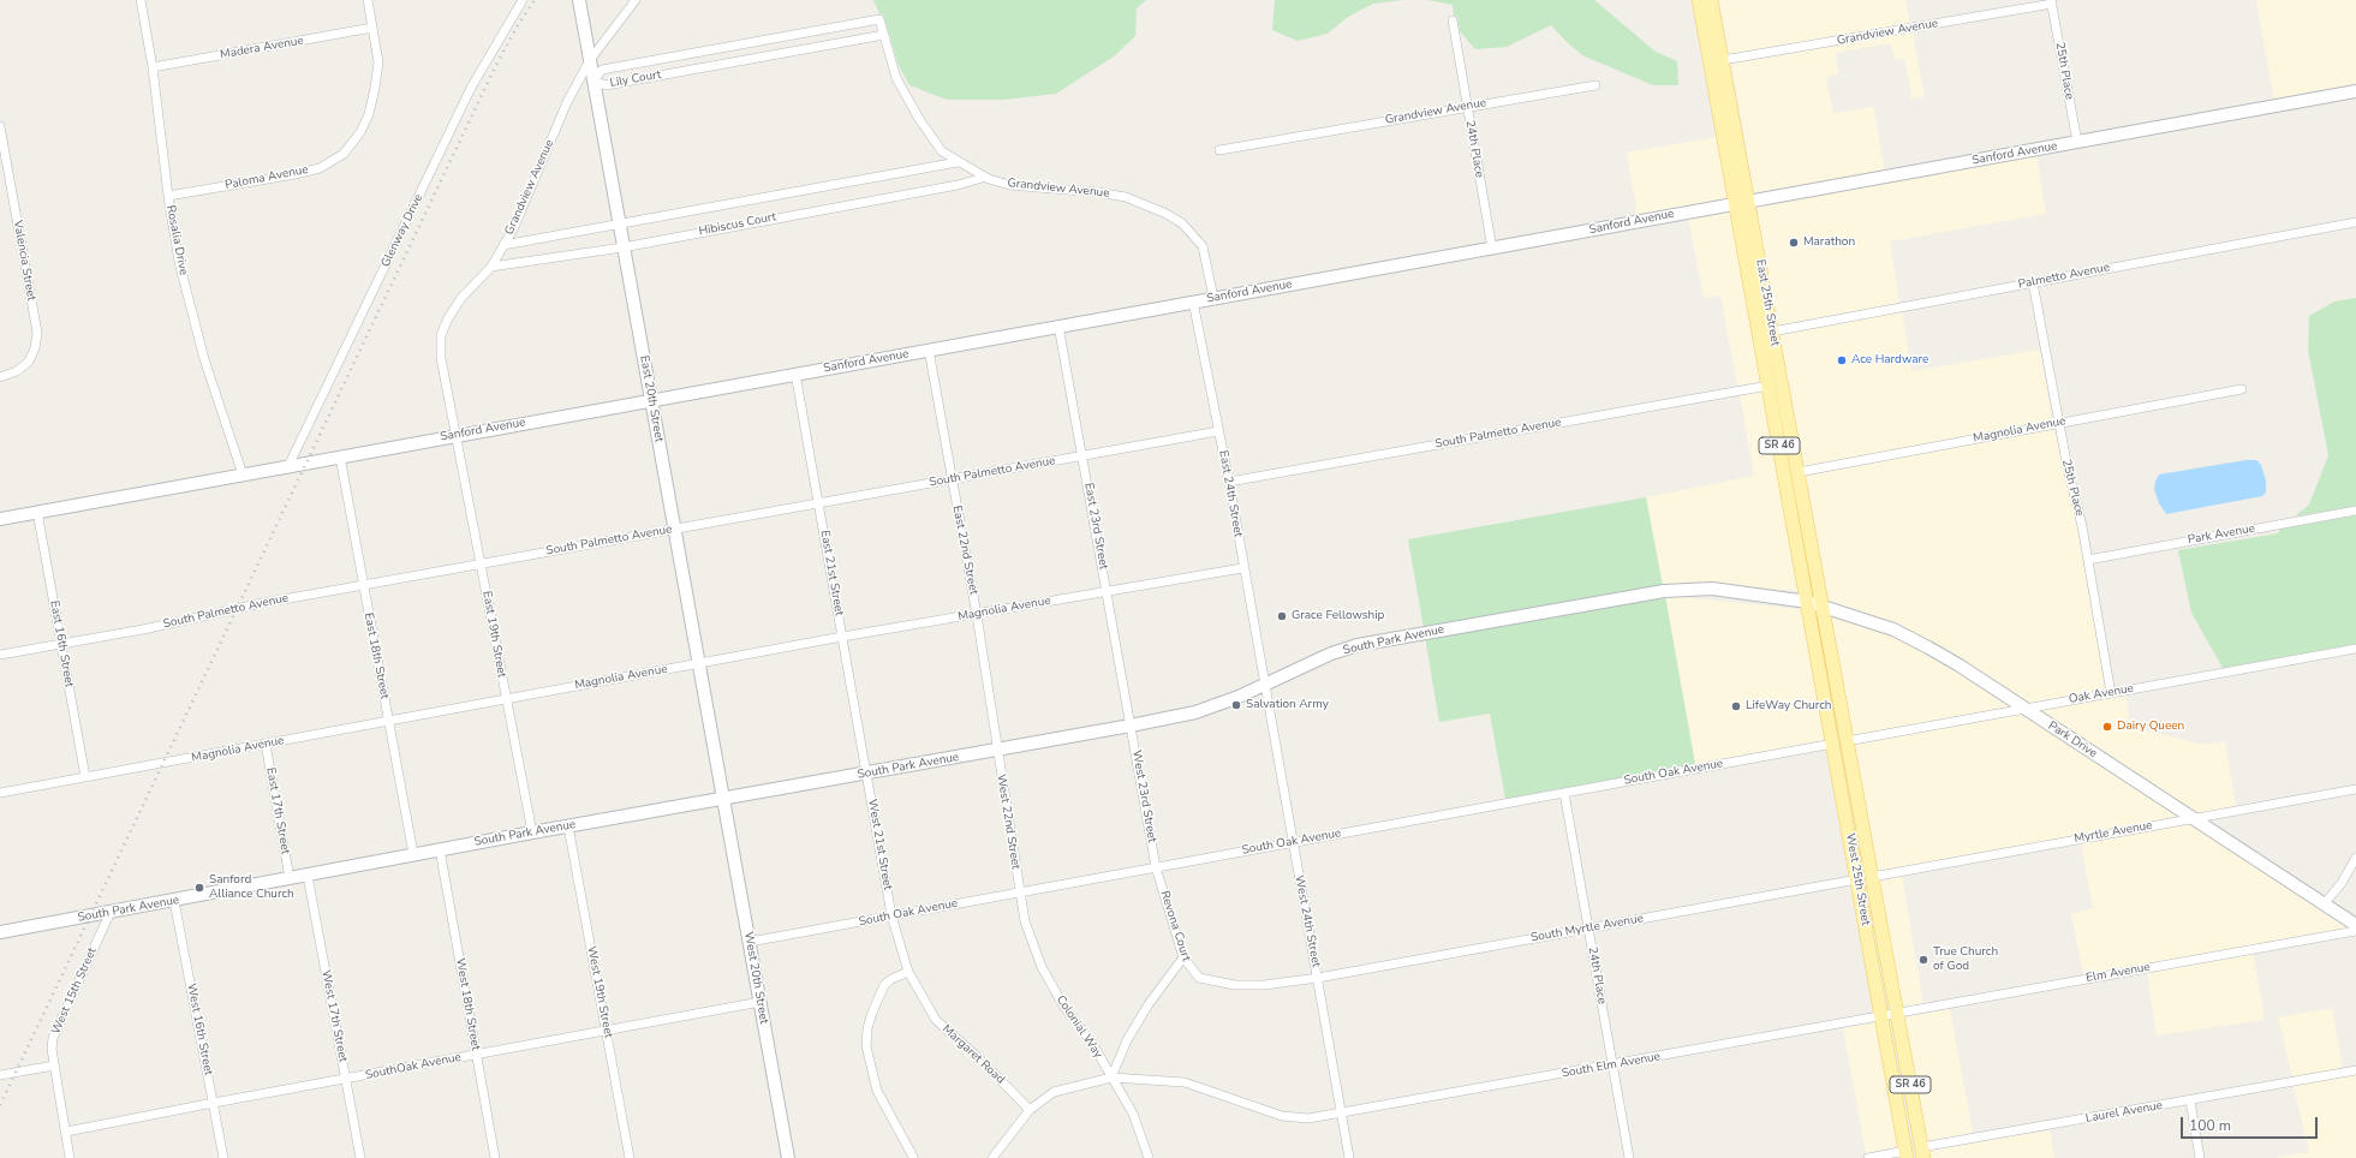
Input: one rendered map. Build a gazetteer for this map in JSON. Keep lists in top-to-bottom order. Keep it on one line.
{"streets":{"main road":["East 25th Street","SR 46","West 25th Street"],"street":["Grandview Avenue","Madera Avenue","25th Place","Lily Court","24th Place","Sanford Avenue","Paloma Avenue","Hibiscus Court","Glenway Drive","Rosalia Drive","Valencia Street","Palmetto Avenue","East 20th Street","Magnolia Avenue","South Palmetto Avenue","East 24th Street","East 23rd Street","Park Avenue","East 22nd Street","East 21st Street","East 19th Street","South Park Avenue","East 16th Street","East 18th Street","Oak Avenue","Park Drive","South Oak Avenue","West 23rd Street","East 17th Street","West 22nd Street","Myrtle Avenue","West 21st Street","West 24th Street","Revona Court","South Myrtle Avenue","Elm Avenue","West 20th Street","West 15th Street","West 19th Street","West 18th Street","West 17th Street","Colonial Way","West 16th Street","Margaret Road","South Elm Avenue","SouthOak Avenue","Laurel Avenue"]},"crossings":[["Grandview Avenue","25th Place"],["Grandview Avenue","Lily Court"],["Grandview Avenue","24th Place"],["Grandview Avenue","Sanford Avenue"],["Grandview Avenue","Hibiscus Court"],["Grandview Avenue","East 25th Street"],["Grandview Avenue","East 20th Street"],["Grandview Avenue","East 19th Street"],["Madera Avenue","Paloma Avenue"],["Madera Avenue","Rosalia Drive"],["25th Place","Sanford Avenue"],["25th Place","Palmetto Avenue"],["25th Place","Magnolia Avenue"],["25th Place","Park Avenue"],["25th Place","Oak Avenue"],["Lily Court","East 20th Street"],["24th Place","Sanford Avenue"],["24th Place","South Oak Avenue"],["24th Place","South Myrtle Avenue"],["24th Place","South Elm Avenue"],["Sanford Avenue","Glenway Drive"],["Sanford Avenue","Rosalia Drive"],["Sanford Avenue","East 25th Street"],["Sanford Avenue","East 20th Street"],["Sanford Avenue","East 24th Street"],["Sanford Avenue","East 23rd Street"],["Sanford Avenue","East 22nd Street"],["Sanford Avenue","East 21st Street"],["Sanford Avenue","East 19th Street"],["Sanford Avenue","East 16th Street"],["Sanford Avenue","East 18th Street"],["Paloma Avenue","Rosalia Drive"],["Hibiscus Court","East 20th Street"],["Palmetto Avenue","East 25th Street"],["East 25th Street","Magnolia Avenue"],["East 25th Street","South Palmetto Avenue"],["East 25th Street","South Park Avenue"],["East 25th Street","Park Drive"],["East 25th Street","West 25th Street"],["East 20th Street","Magnolia Avenue"],["East 20th Street","South Palmetto Avenue"],["East 20th Street","South Park Avenue"],["East 20th Street","West 20th Street"],["Magnolia Avenue","East 24th Street"],["Magnolia Avenue","East 23rd Street"],["Magnolia Avenue","East 22nd Street"],["Magnolia Avenue","East 21st Street"],["Magnolia Avenue","East 19th Street"],["Magnolia Avenue","East 16th Street"],["Magnolia Avenue","East 18th Street"],["Magnolia Avenue","East 17th Street"],["South Palmetto Avenue","East 24th Street"],["South Palmetto Avenue","East 23rd Street"],["South Palmetto Avenue","East 22nd Street"],["South Palmetto Avenue","East 21st Street"],["South Palmetto Avenue","East 19th Street"],["South Palmetto Avenue","East 16th Street"],["South Palmetto Avenue","East 18th Street"],["East 24th Street","South Park Avenue"],["East 24th Street","West 24th Street"],["East 23rd Street","South Park Avenue"],["East 23rd Street","West 23rd Street"],["East 22nd Street","South Park Avenue"],["East 22nd Street","West 22nd Street"],["East 21st Street","South Park Avenue"],["East 21st Street","West 21st Street"],["East 19th Street","South Park Avenue"],["South Park Avenue","East 18th Street"],["South Park Avenue","Park Drive"],["South Park Avenue","West 23rd Street"],["South Park Avenue","East 17th Street"],["South Park Avenue","West 22nd Street"],["South Park Avenue","West 21st Street"],["South Park Avenue","West 25th Street"],["South Park Avenue","West 24th Street"],["South Park Avenue","West 20th Street"],["South Park Avenue","West 15th Street"],["South Park Avenue","West 19th Street"],["South Park Avenue","West 18th Street"],["South Park Avenue","West 17th Street"],["South Park Avenue","West 16th Street"],["Oak Avenue","Park Drive"],["Oak Avenue","West 25th Street"],["Park Drive","Myrtle Avenue"],["Park Drive","West 25th Street"],["South Oak Avenue","West 23rd Street"],["South Oak Avenue","West 22nd Street"],["South Oak Avenue","West 21st Street"],["South Oak Avenue","West 25th Street"],["South Oak Avenue","West 24th Street"],["South Oak Avenue","Revona Court"],["South Oak Avenue","West 20th Street"],["South Oak Avenue","Colonial Way"],["South Oak Avenue","Margaret Road"],["West 23rd Street","Revona Court"],["West 22nd Street","Colonial Way"],["Myrtle Avenue","West 25th Street"],["West 21st Street","Margaret Road"],["West 25th Street","South Myrtle Avenue"],["West 25th Street","Elm Avenue"],["West 25th Street","South Elm Avenue"],["West 25th Street","Laurel Avenue"],["West 24th Street","Revona Court"],["West 24th Street","South Myrtle Avenue"],["West 24th Street","South Elm Avenue"],["Revona Court","South Myrtle Avenue"],["Elm Avenue","South Elm Avenue"],["West 20th Street","SouthOak Avenue"],["West 15th Street","SouthOak Avenue"],["West 19th Street","SouthOak Avenue"],["West 18th Street","SouthOak Avenue"],["West 17th Street","SouthOak Avenue"],["Colonial Way","South Elm Avenue"],["West 16th Street","SouthOak Avenue"],["Margaret Road","South Elm Avenue"]],"places":["Marathon","Ace Hardware","Grace Fellowship","Salvation Army","LifeWay Church","Dairy Queen","Sanford Alliance Church","True Church of God"],"scale_bar":"100 m"}
